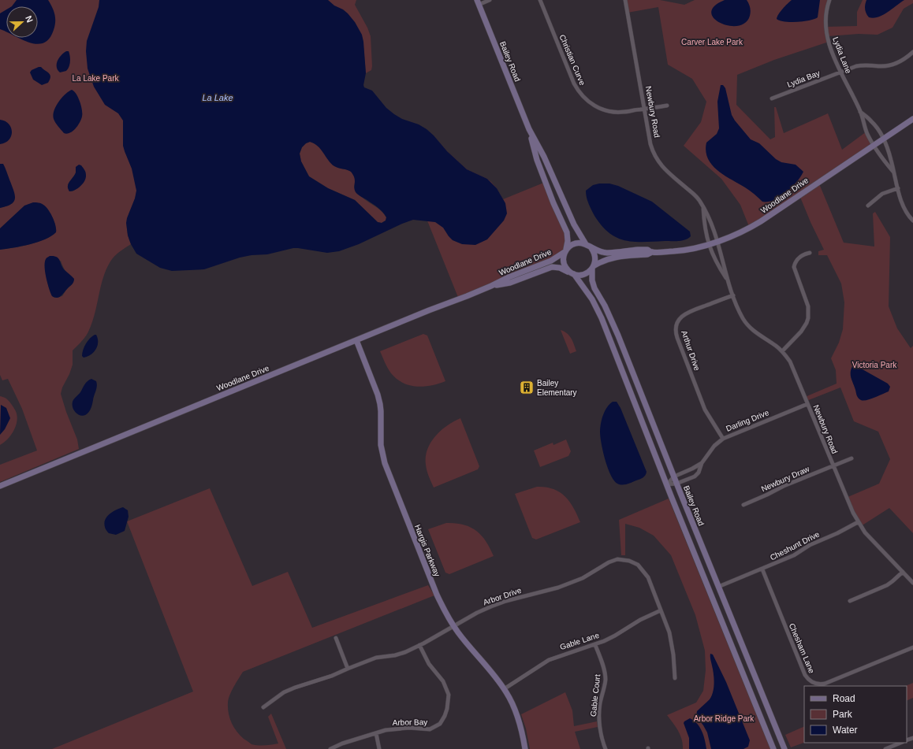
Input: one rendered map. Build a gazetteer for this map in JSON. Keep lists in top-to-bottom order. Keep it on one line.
{"streets":{"street":["Lydia Lane","Christian Curve","Bailey Road","Lydia Bay","Newbury Road","Woodlane Drive","Arthur Drive","Darling Drive","Newbury Draw","Cheshunt Drive","Hargis Parkway","Arbor Drive","Gable Lane","Chesham Lane","Gable Court","Arbor Bay"]},"crossings":[["Lydia Lane","Lydia Bay"],["Lydia Lane","Woodlane Drive"],["Christian Curve","Newbury Road"],["Bailey Road","Woodlane Drive"],["Bailey Road","Darling Drive"],["Bailey Road","Cheshunt Drive"],["Newbury Road","Woodlane Drive"],["Newbury Road","Arthur Drive"],["Newbury Road","Darling Drive"],["Newbury Road","Newbury Draw"],["Newbury Road","Cheshunt Drive"],["Woodlane Drive","Hargis Parkway"],["Arthur Drive","Darling Drive"],["Cheshunt Drive","Chesham Lane"],["Hargis Parkway","Arbor Drive"],["Hargis Parkway","Gable Lane"],["Arbor Drive","Gable Lane"],["Arbor Drive","Arbor Bay"],["Gable Lane","Gable Court"]],"water":["La Lake"],"parks":["Carver Lake Park","La Lake Park","Victoria Park","Arbor Ridge Park"],"places":{"building":["Bailey Elementary"]},"legend":["Road","Park","Water"],"north":"right"}
